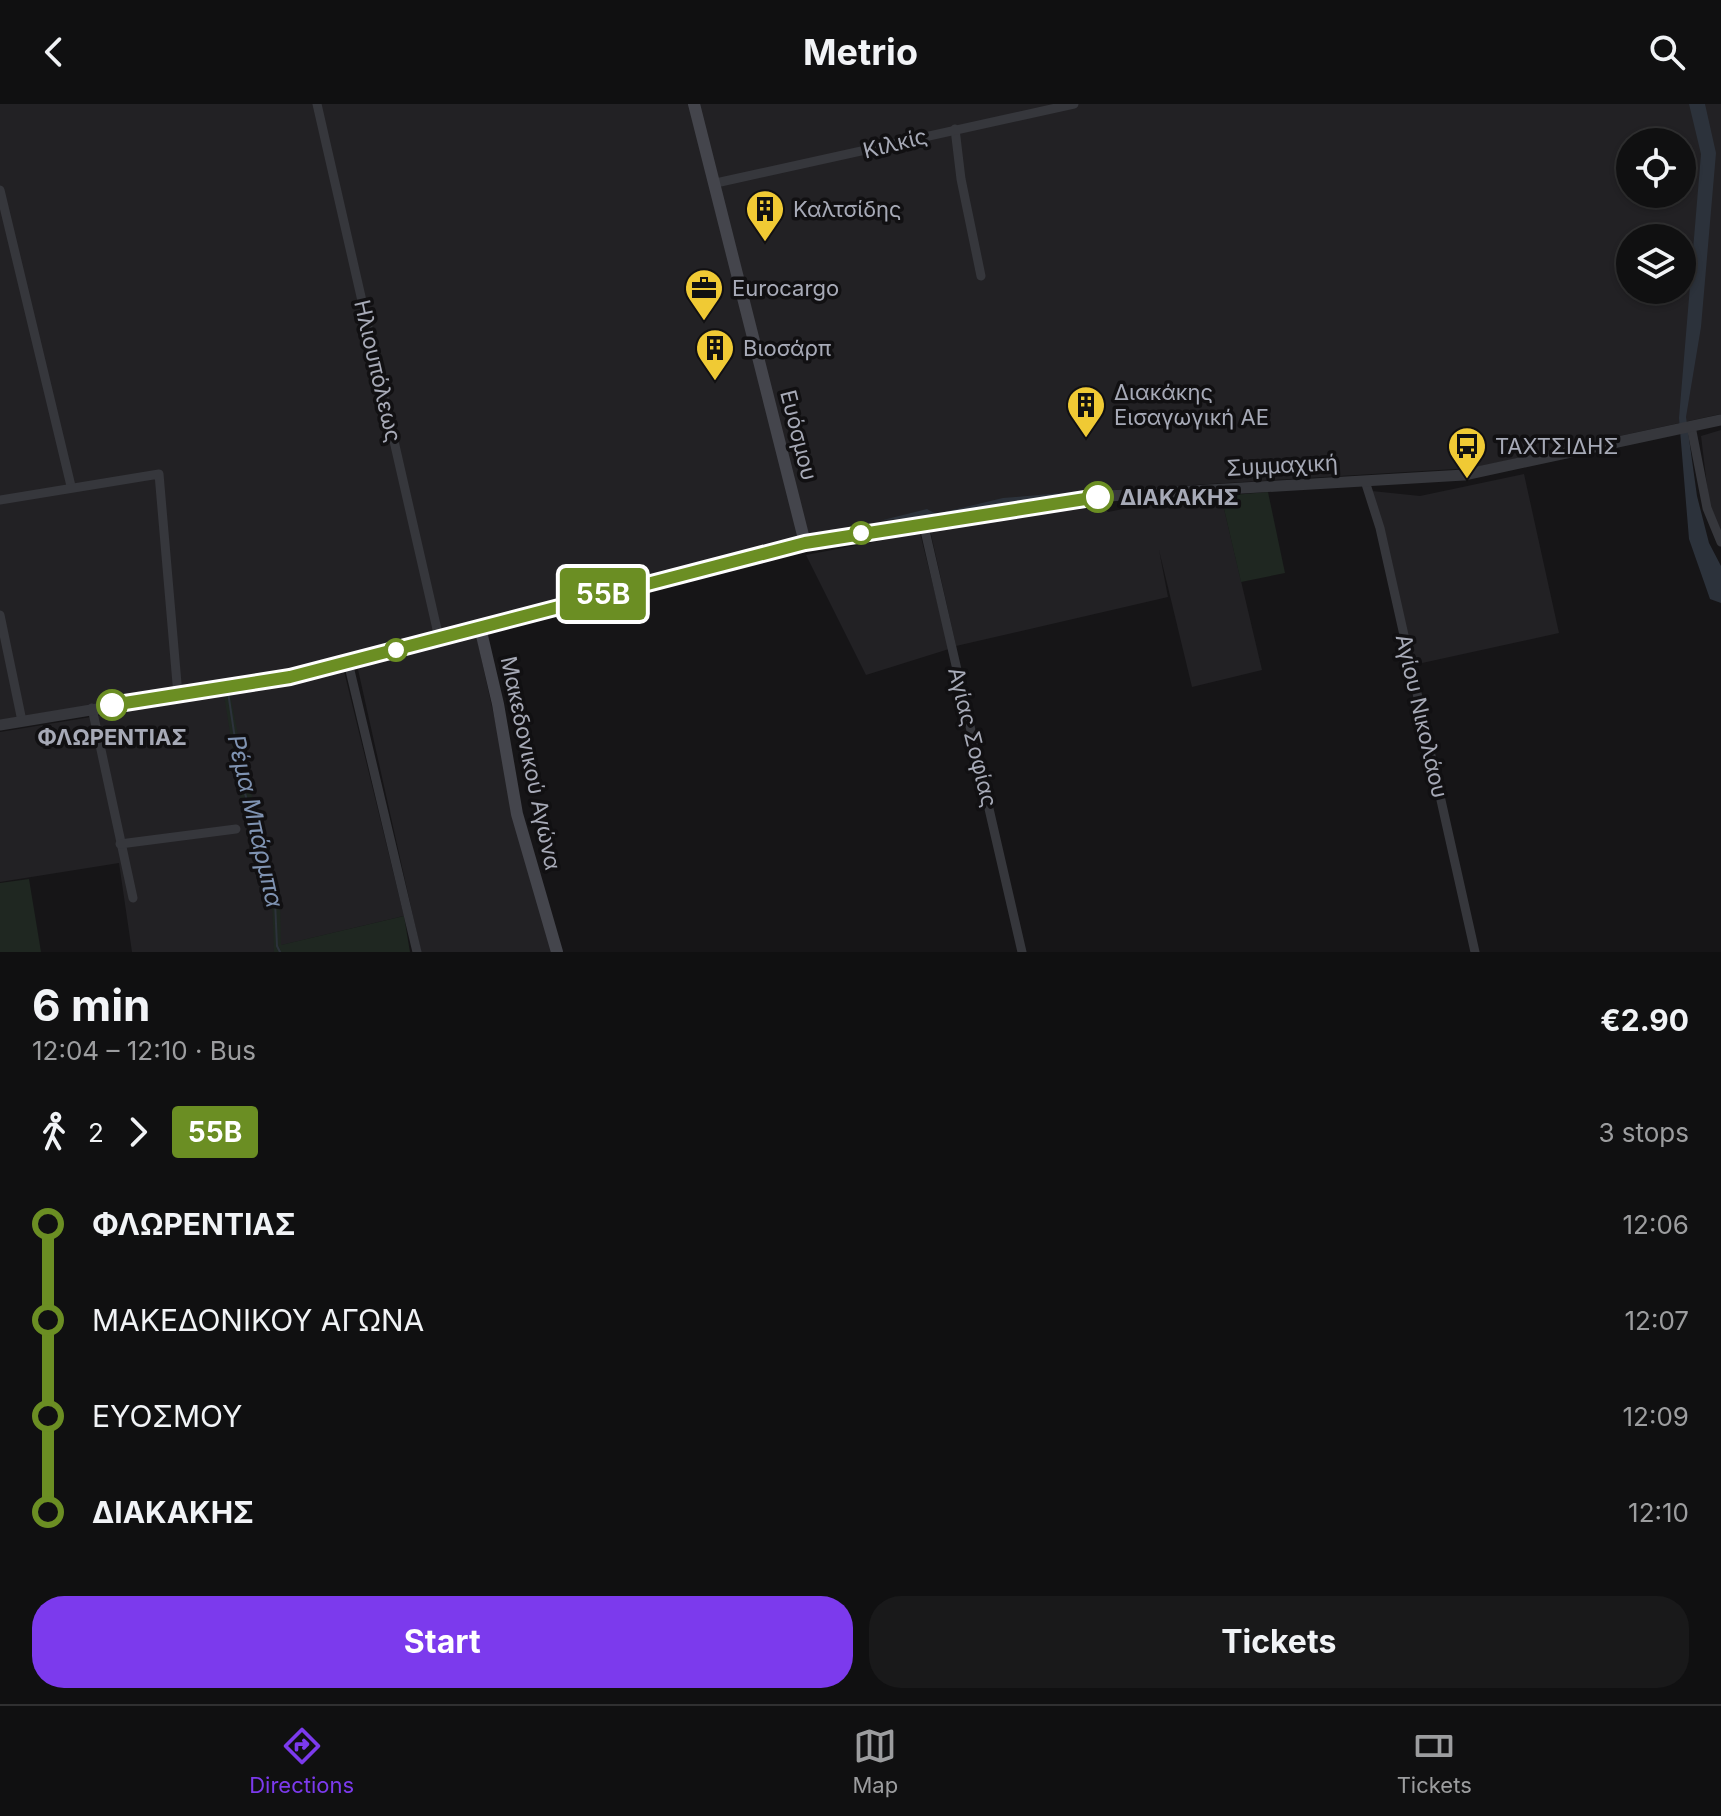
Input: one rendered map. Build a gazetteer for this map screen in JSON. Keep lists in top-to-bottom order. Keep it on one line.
{"streets":{"main road":["Ευόσμου","Συμμαχική","Μακεδονικού Αγώνα"],"street":["Κιλκίς","Ηλιουπόλεως","Αγίου Νικολάου","Αγίας Σοφίας"]},"crossings":[["Κιλκίς","Ευόσμου"],["Ηλιουπόλεως","Συμμαχική"],["Ευόσμου","Συμμαχική"],["Συμμαχική","Αγίου Νικολάου"],["Συμμαχική","Αγίας Σοφίας"],["Συμμαχική","Μακεδονικού Αγώνα"]],"water":["Ρέμα Μπάρμπα"],"places":{"building":["Καλτσίδης","Βιοσάρπ","Διακάκης Εισαγωγική ΑΕ"],"office":["Eurocargo"],"bus stop":["ΤΑΧΤΣΙΔΗΣ"],"other":["ΔΙΑΚΑΚΗΣ","ΦΛΩΡΕΝΤΙΑΣ"]},"lines":["bus line 55Β"],"page":{"header":"Metrio","on_map":"55Β","heading":["6 min","12:04 – 12:10 · Bus","€2.90"],"legs":["2","55Β","3 stops"],"list":[{"name":"ΦΛΩΡΕΝΤΙΑΣ","value":"12:06"},{"name":"ΜΑΚΕΔΟΝΙΚΟΥ ΑΓΩΝΑ","value":"12:07"},{"name":"ΕΥΟΣΜΟΥ","value":"12:09"},{"name":"ΔΙΑΚΑΚΗΣ","value":"12:10"}],"buttons":["Start","Tickets"],"tabs":["Directions","Map","Tickets"]}}
